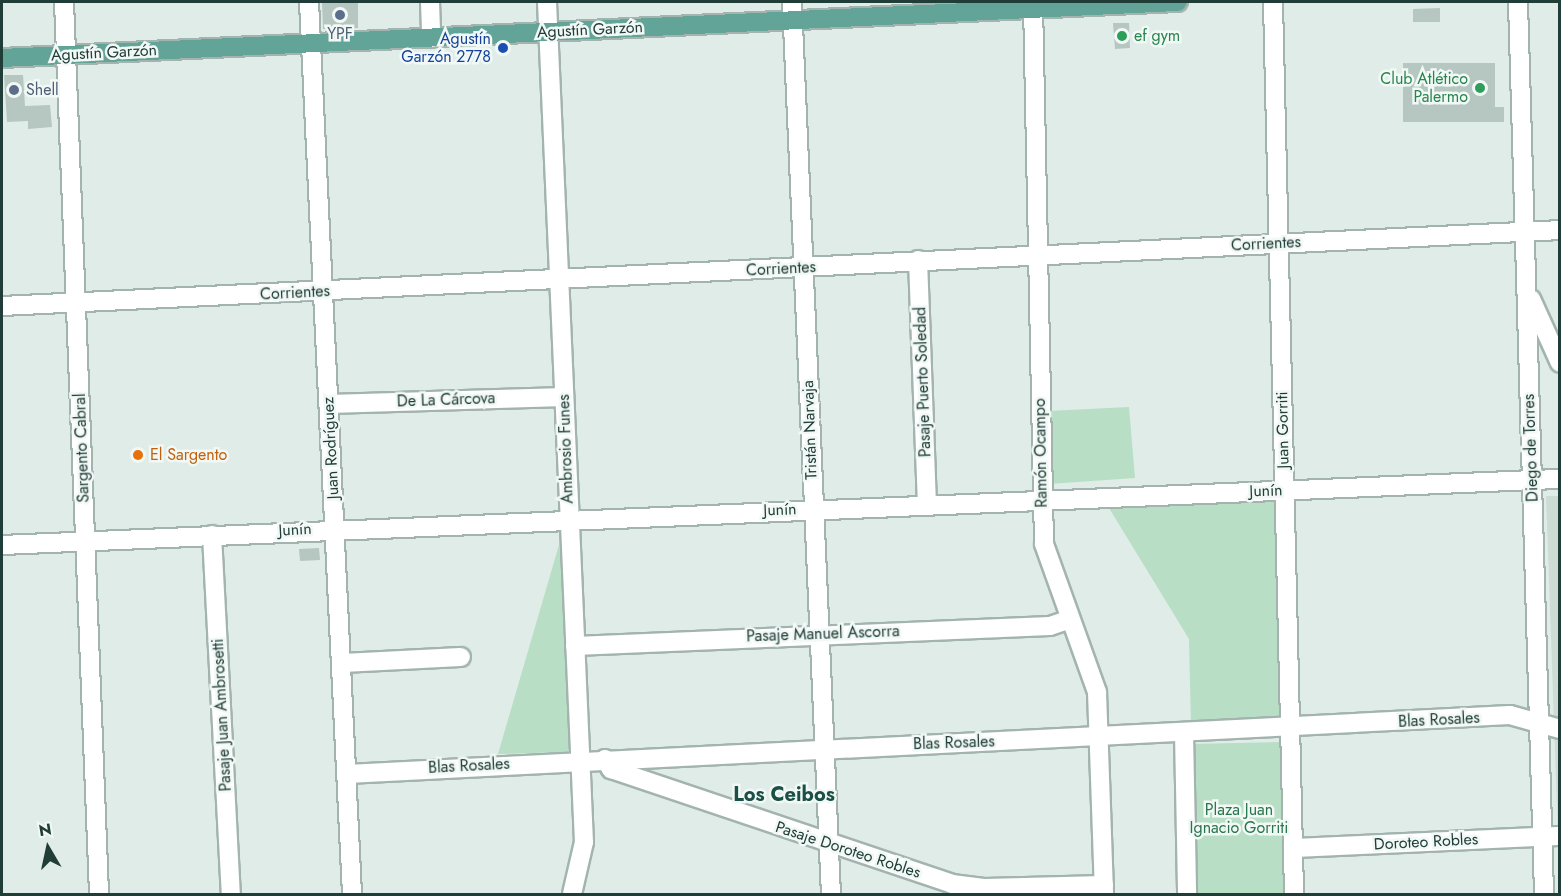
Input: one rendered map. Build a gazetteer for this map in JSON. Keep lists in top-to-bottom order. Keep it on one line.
{"streets":{"main road":["Agustín Garzón"],"street":["Corrientes","Pasaje Puerto Soledad","De La Cárcova","Tristán Narvaja","Juan Gorriti","Sargento Cabral","Juan Rodríguez","Diego de Torres","Ambrosio Funes","Ramón Ocampo","Junín","Pasaje Manuel Ascorra","Pasaje Juan Ambrosetti","Blas Rosales","Doroteo Robles","Pasaje Doroteo Robles"]},"crossings":[["Agustín Garzón","Tristán Narvaja"],["Agustín Garzón","Sargento Cabral"],["Agustín Garzón","Juan Rodríguez"],["Agustín Garzón","Ambrosio Funes"],["Agustín Garzón","Ramón Ocampo"],["Corrientes","Pasaje Puerto Soledad"],["Corrientes","Tristán Narvaja"],["Corrientes","Juan Gorriti"],["Corrientes","Sargento Cabral"],["Corrientes","Juan Rodríguez"],["Corrientes","Diego de Torres"],["Corrientes","Ambrosio Funes"],["Corrientes","Ramón Ocampo"],["Pasaje Puerto Soledad","Junín"],["De La Cárcova","Juan Rodríguez"],["De La Cárcova","Ambrosio Funes"],["Tristán Narvaja","Junín"],["Tristán Narvaja","Pasaje Manuel Ascorra"],["Tristán Narvaja","Blas Rosales"],["Tristán Narvaja","Pasaje Doroteo Robles"],["Juan Gorriti","Junín"],["Juan Gorriti","Blas Rosales"],["Juan Gorriti","Doroteo Robles"],["Sargento Cabral","Junín"],["Juan Rodríguez","Junín"],["Juan Rodríguez","Blas Rosales"],["Diego de Torres","Junín"],["Diego de Torres","Blas Rosales"],["Diego de Torres","Doroteo Robles"],["Ambrosio Funes","Junín"],["Ambrosio Funes","Pasaje Manuel Ascorra"],["Ambrosio Funes","Blas Rosales"],["Ramón Ocampo","Junín"],["Ramón Ocampo","Pasaje Manuel Ascorra"],["Ramón Ocampo","Blas Rosales"],["Ramón Ocampo","Pasaje Doroteo Robles"],["Junín","Pasaje Juan Ambrosetti"],["Blas Rosales","Pasaje Doroteo Robles"]],"districts":["Los Ceibos"],"parks":["Plaza Juan Ignacio Gorriti"],"places":["YPF","ef gym","Agustín Garzón 2778","Club Atlético Palermo","Shell","El Sargento"],"north":"top"}
